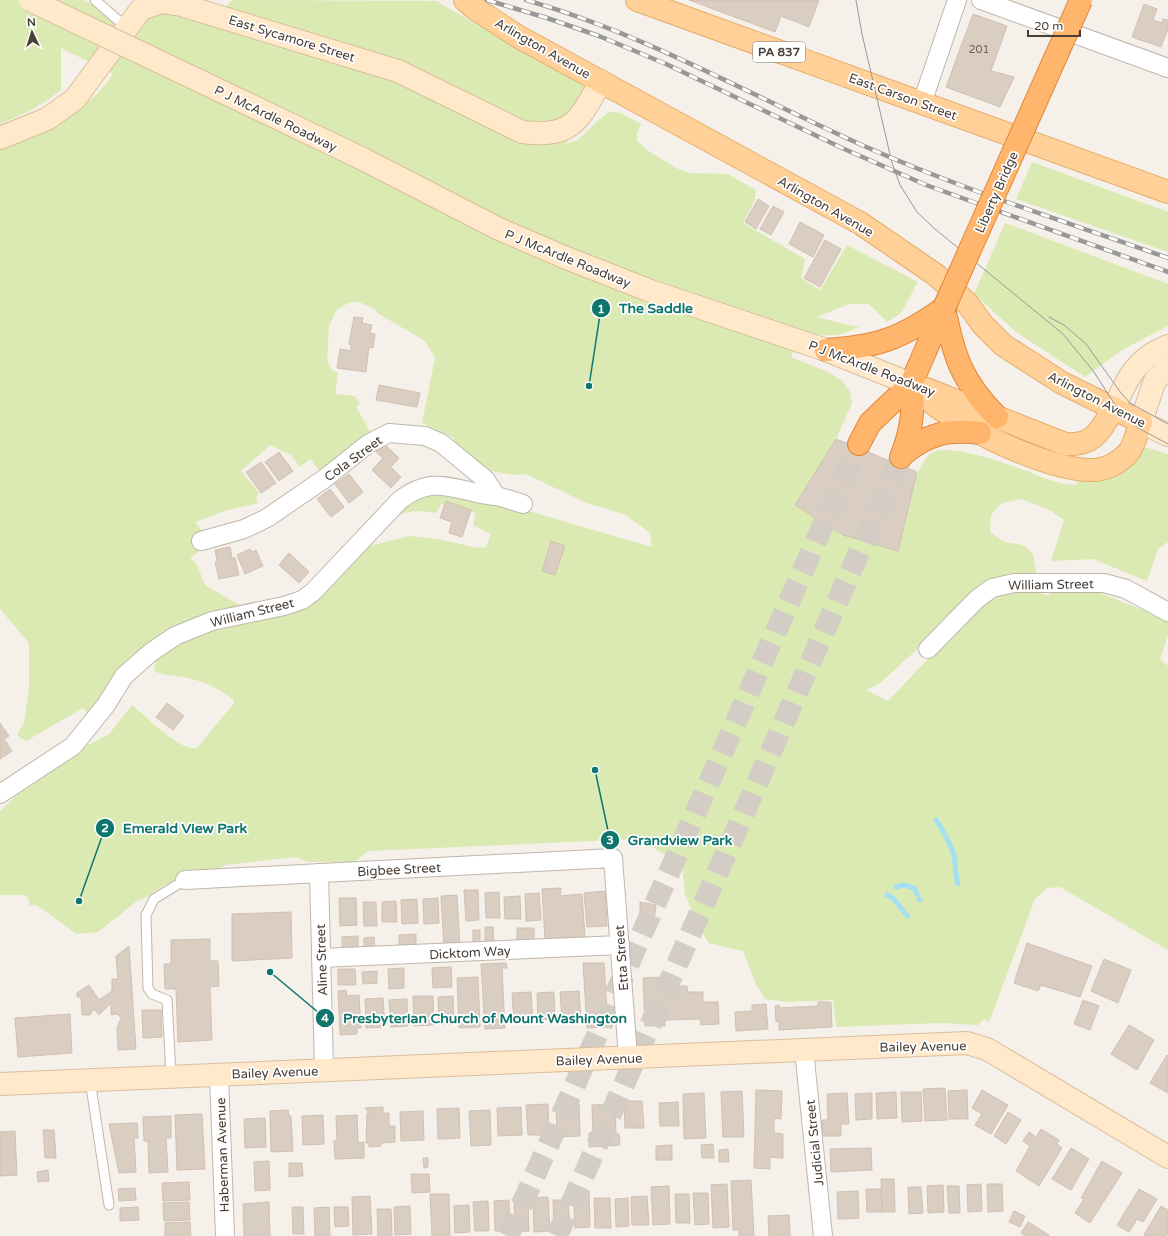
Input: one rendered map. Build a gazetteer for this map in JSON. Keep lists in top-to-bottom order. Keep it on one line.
{"streets":{"highway":["Liberty Bridge"],"main road":["Arlington Avenue","PA 837","East Carson Street","P J McArdle Roadway"],"street":["East Sycamore Street","Cola Street","William Street","Bigbee Street","Dicktom Way","Etta Street","Aline Street","Bailey Avenue","Judicial Street","Haberman Avenue"]},"crossings":[["East Sycamore Street","Arlington Avenue"],["Arlington Avenue","P J McArdle Roadway"],["P J McArdle Roadway","Liberty Bridge"],["Cola Street","William Street"],["Bigbee Street","Etta Street"],["Bigbee Street","Aline Street"],["Dicktom Way","Etta Street"],["Dicktom Way","Aline Street"],["Etta Street","Bailey Avenue"],["Aline Street","Bailey Avenue"],["Bailey Avenue","Judicial Street"],["Bailey Avenue","Haberman Avenue"]],"places":["The Saddle","Grandview Park","Emerald View Park","Presbyterian Church of Mount Washington"],"house_numbers":["201"],"scale_bar":"20 m","north":"top"}
